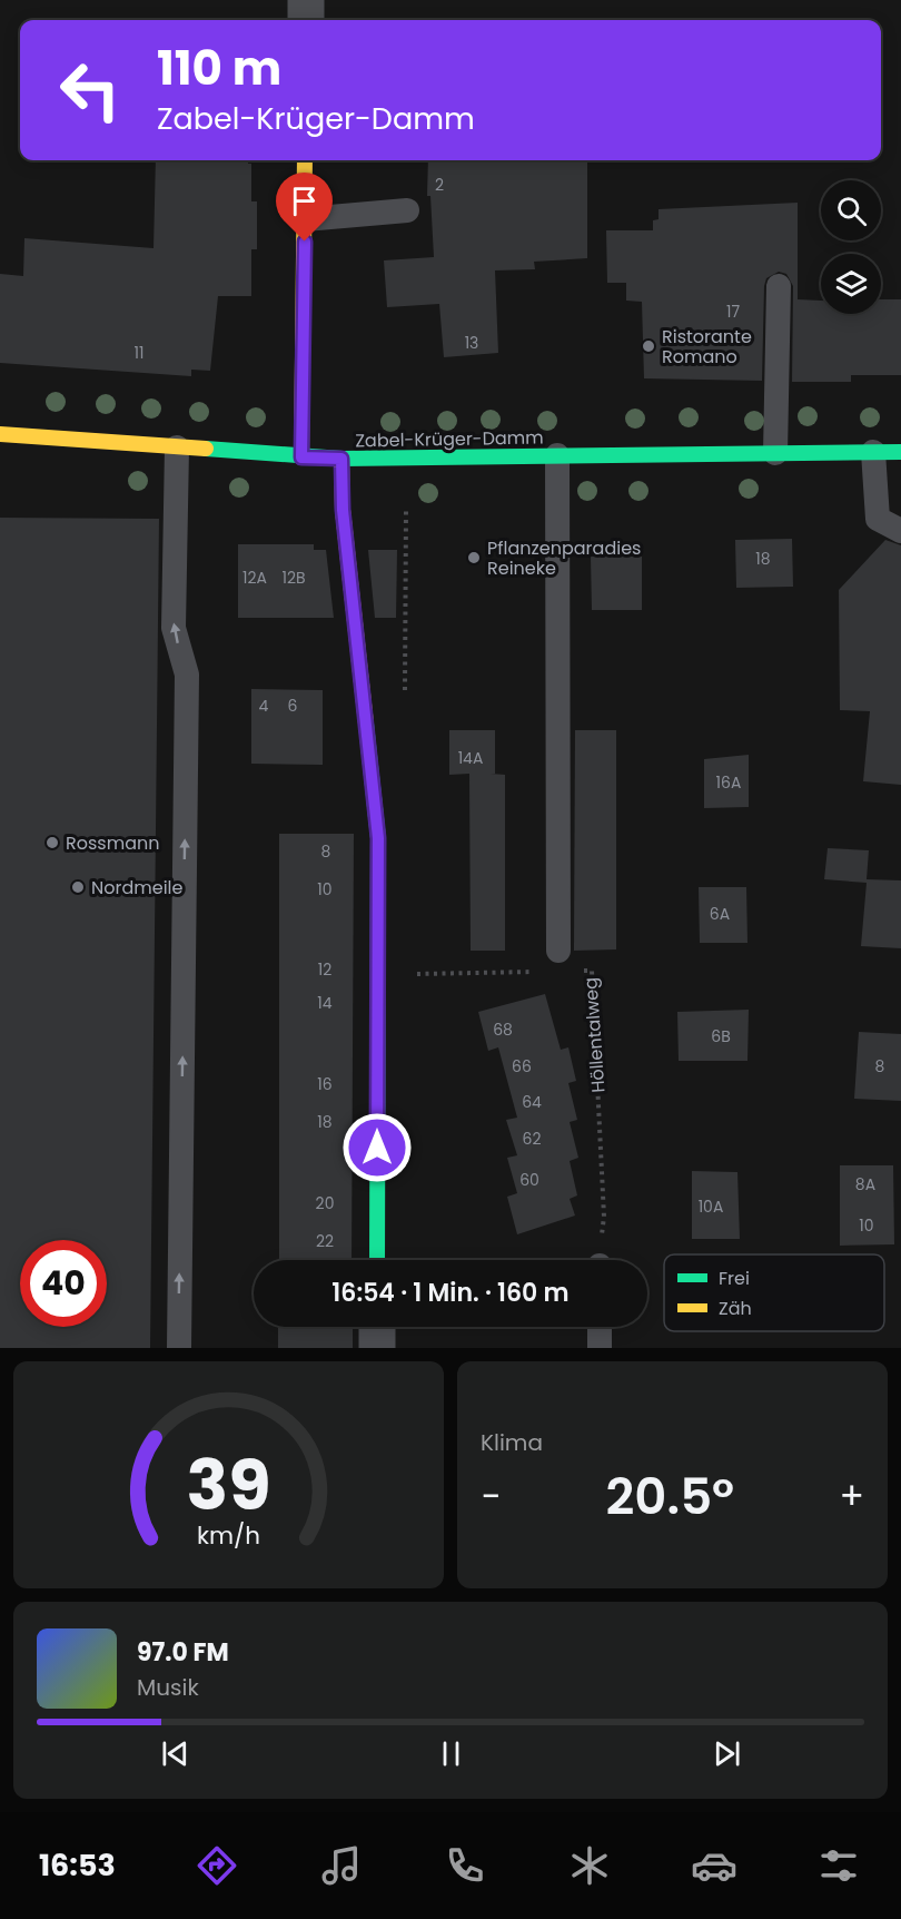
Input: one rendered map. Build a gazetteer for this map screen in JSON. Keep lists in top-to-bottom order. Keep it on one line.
{"streets":{"street":["Zabel-Krüger-Damm"],"path":["Höllentalweg"]},"places":["Ristorante Romano","Pflanzenparadies Reineke","Rossmann","Nordmeile"],"house_numbers":["2","17","13","11","18","12A","12B","4","6","14A","16A","8","10","6A","12","14","68","6B","66","8","16","64","18","62","60","8A","20","10A","10","22"],"legend":["Frei","Zäh"],"page":{"turn":["110 m","Zabel-Krüger-Damm"],"limit":"40","trip":"16:54 · 1 Min. · 160 m","tile":"Klima","heat":["−","20.5°","+"],"song":["97.0 FM","Musik"],"tabs":"16:53","gauge":["39","km/h"]}}
